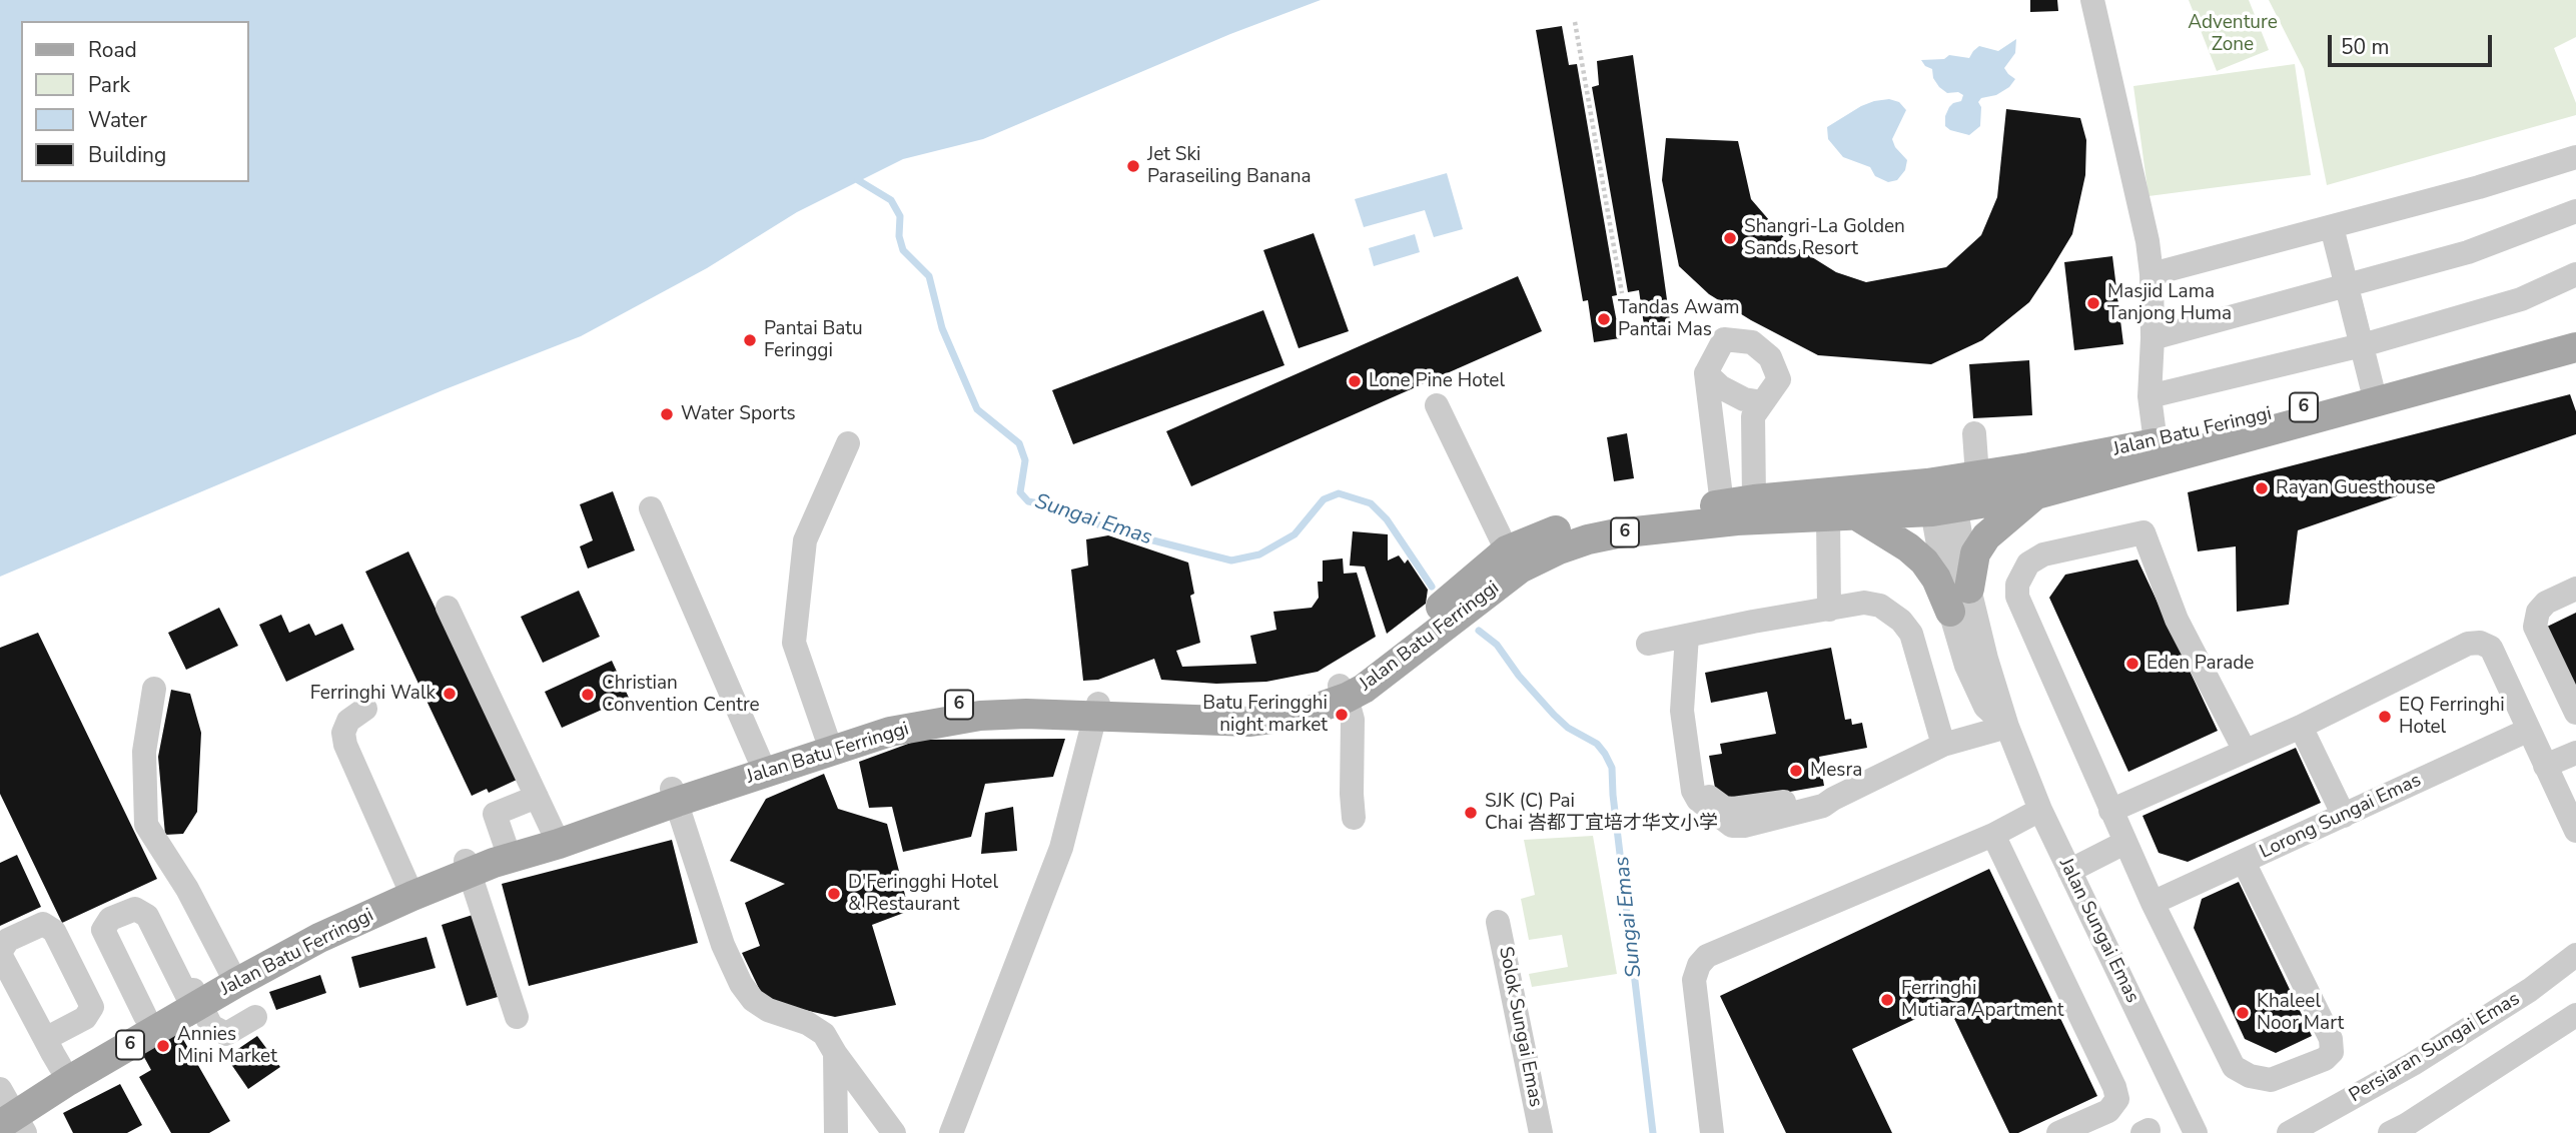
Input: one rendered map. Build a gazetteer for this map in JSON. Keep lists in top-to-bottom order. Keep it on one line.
{"streets":{"main road":["6","Jalan Batu Feringgi","Jalan Batu Ferringgi"],"street":["Lorong Sungai Emas","Jalan Sungai Emas","Solok Sungai Emas","Persiaran Sungai Emas"]},"crossings":[["Jalan Batu Feringgi","Jalan Batu Ferringgi"],["Jalan Batu Feringgi","Jalan Sungai Emas"],["Jalan Batu Ferringgi","Jalan Sungai Emas"]],"water":["Sungai Emas"],"parks":["Adventure Zone"],"places":["Jet Ski Paraseiling Banana","Shangri-La Golden Sands Resort","Masjid Lama Tanjong Huma","Tandas Awam Pantai Mas","Pantai Batu Feringgi","Lone Pine Hotel","Water Sports","Rayan Guesthouse","Eden Parade","Ferringhi Walk","Christian Convention Centre","Batu Feringghi night market","EQ Ferringhi Hotel","Mesra","SJK (C) Pai Chai 峇都丁宜培才华文小学","D'Feringghi Hotel & Restaurant","Ferringhi Mutiara Apartment","Khaleel Noor Mart","Annies Mini Market"],"legend":["Road","Park","Water","Building"],"scale_bar":"50 m"}
